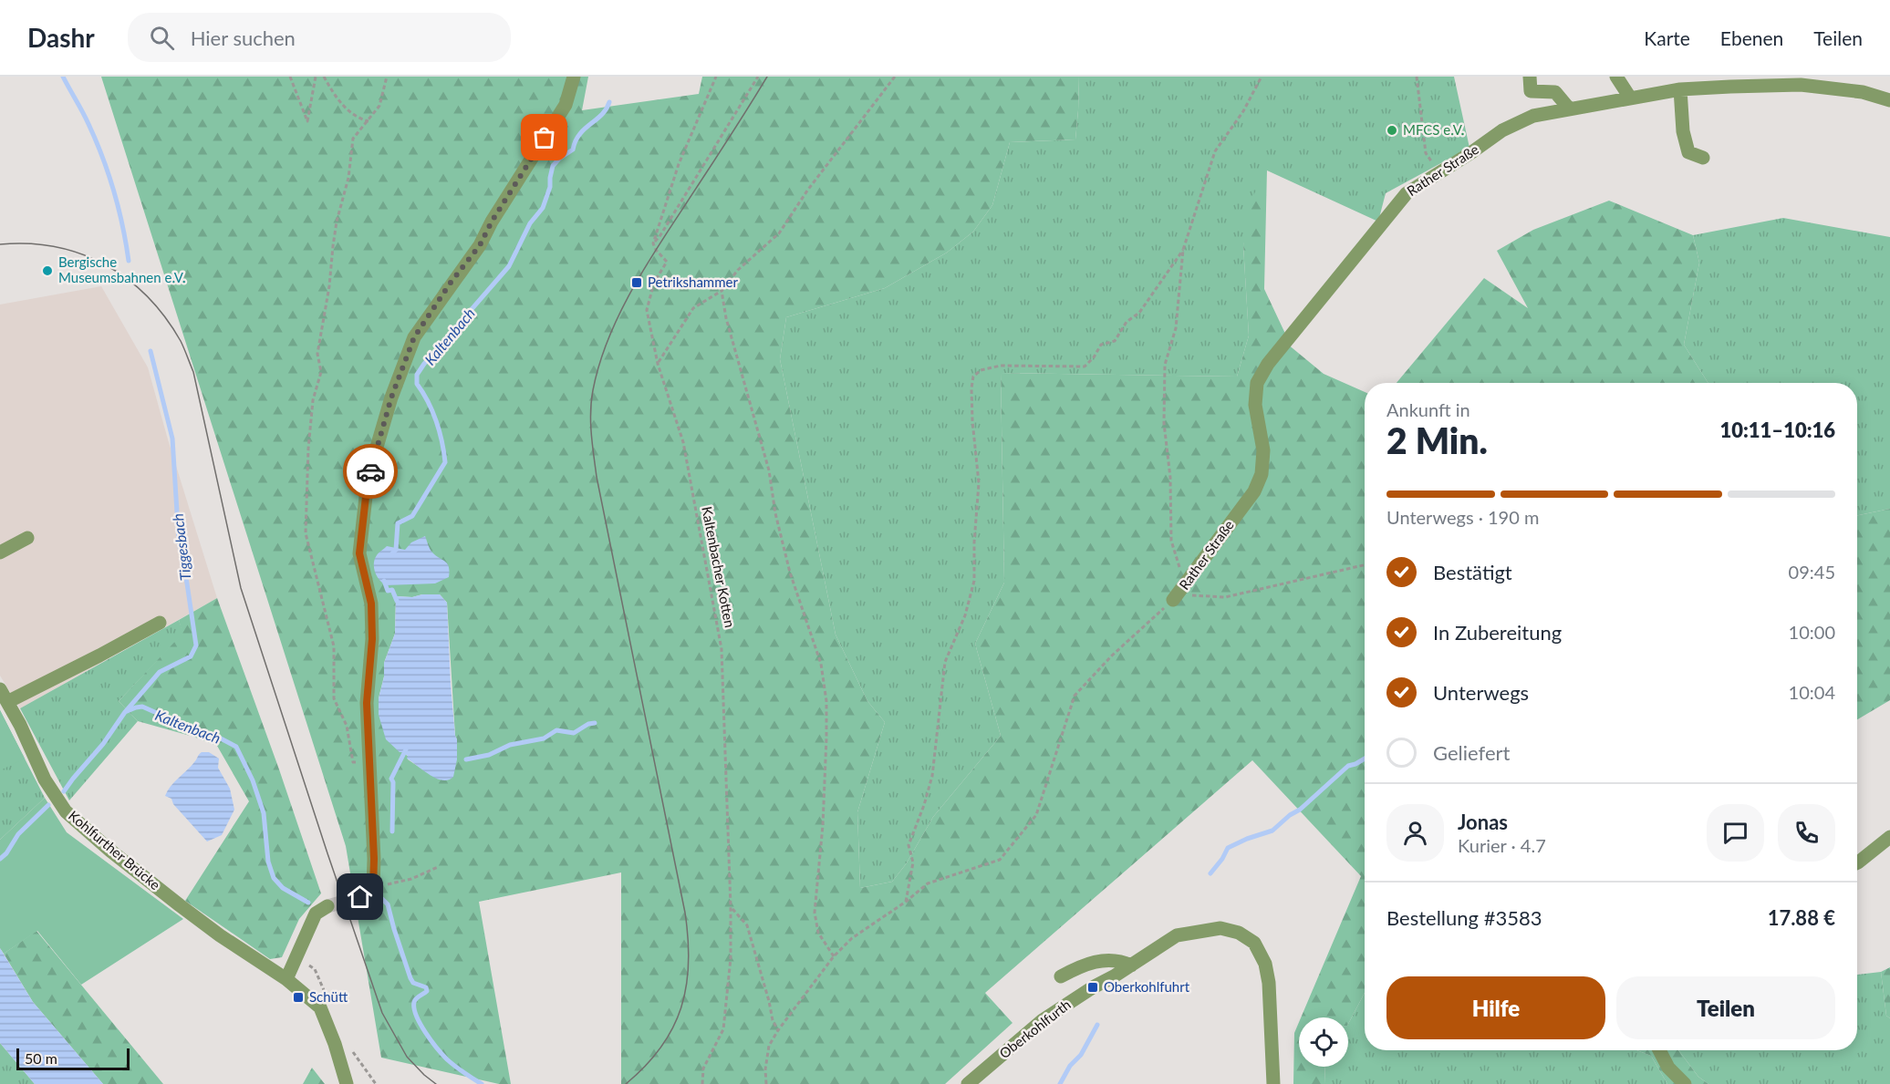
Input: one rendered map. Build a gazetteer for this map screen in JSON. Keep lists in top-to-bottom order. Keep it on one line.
{"streets":{"street":["Rather Straße","Kohlfurther Brücke","Oberkohlfurth"],"path":["Kaltenbacher Kotten"]},"water":["Kaltenbach","Tiggesbach"],"places":{"other":["MFCS e.V.","Bergische Museumsbahnen e.V."],"transit":["Petrikshammer","Oberkohlfuhrt","Schütt"]},"scale_bar":"50 m","page":{"header":"Dashr","search":"Hier suchen","nav":["Karte","Ebenen","Teilen"],"heading":["2 Min.","Ankunft in","10:11–10:16"],"panel":["Jonas","Kurier · 4.7","Bestellung #3583","17.88 €"],"bar":"Unterwegs · 190 m","list":[["Bestätigt","09:45"],["In Zubereitung","10:00"],["Unterwegs","10:04"],"Geliefert"],"buttons":["Hilfe","Teilen"],"scale":"50 m"}}
